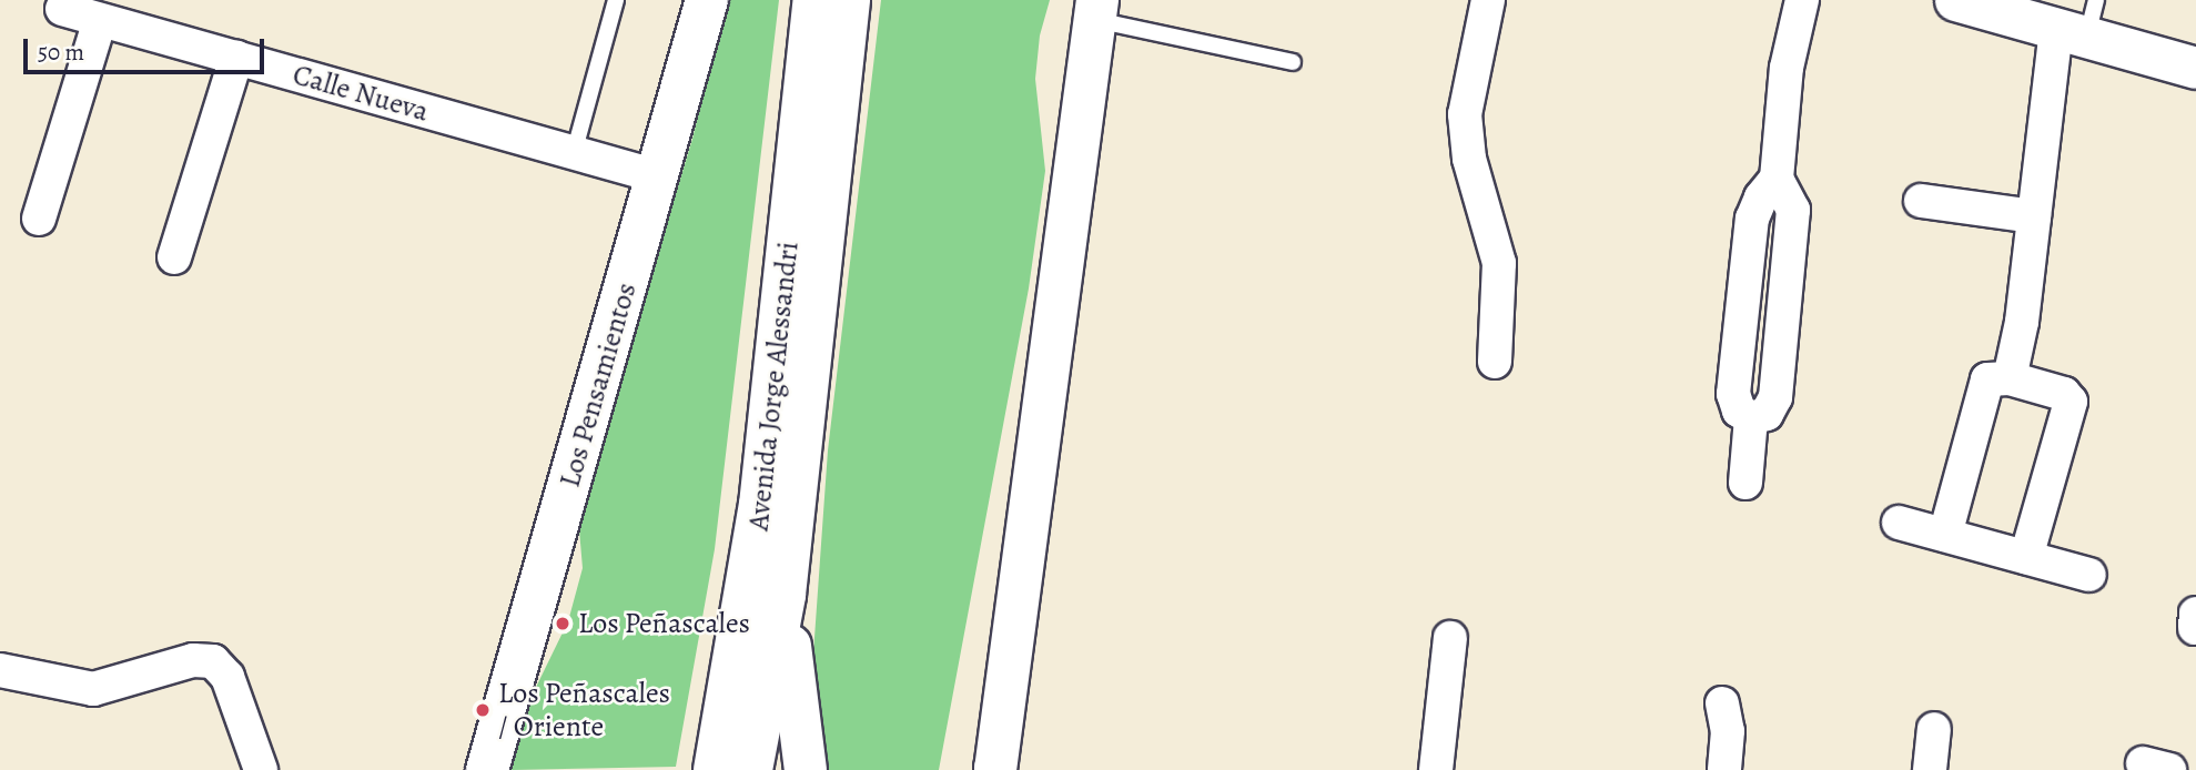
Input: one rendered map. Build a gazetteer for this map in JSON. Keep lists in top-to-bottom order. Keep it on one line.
{"streets":{"main road":["Los Pensamientos","Avenida Jorge Alessandri"],"street":["Calle Nueva"]},"crossings":[["Calle Nueva","Los Pensamientos"]],"places":["Los Peñascales","Los Peñascales / Oriente"],"scale_bar":"50 m"}
